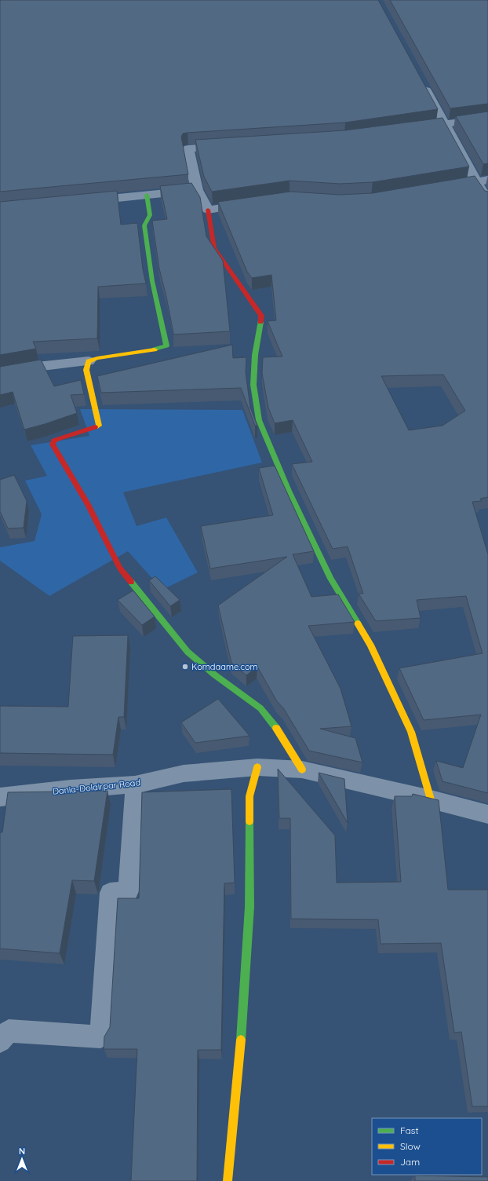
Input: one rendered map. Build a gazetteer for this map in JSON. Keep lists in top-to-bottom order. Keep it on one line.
{"streets":{"street":["Dania-Dolairpar Road"]},"places":["Komdaame.com"],"legend":["Fast","Slow","Jam"],"north":"top"}
